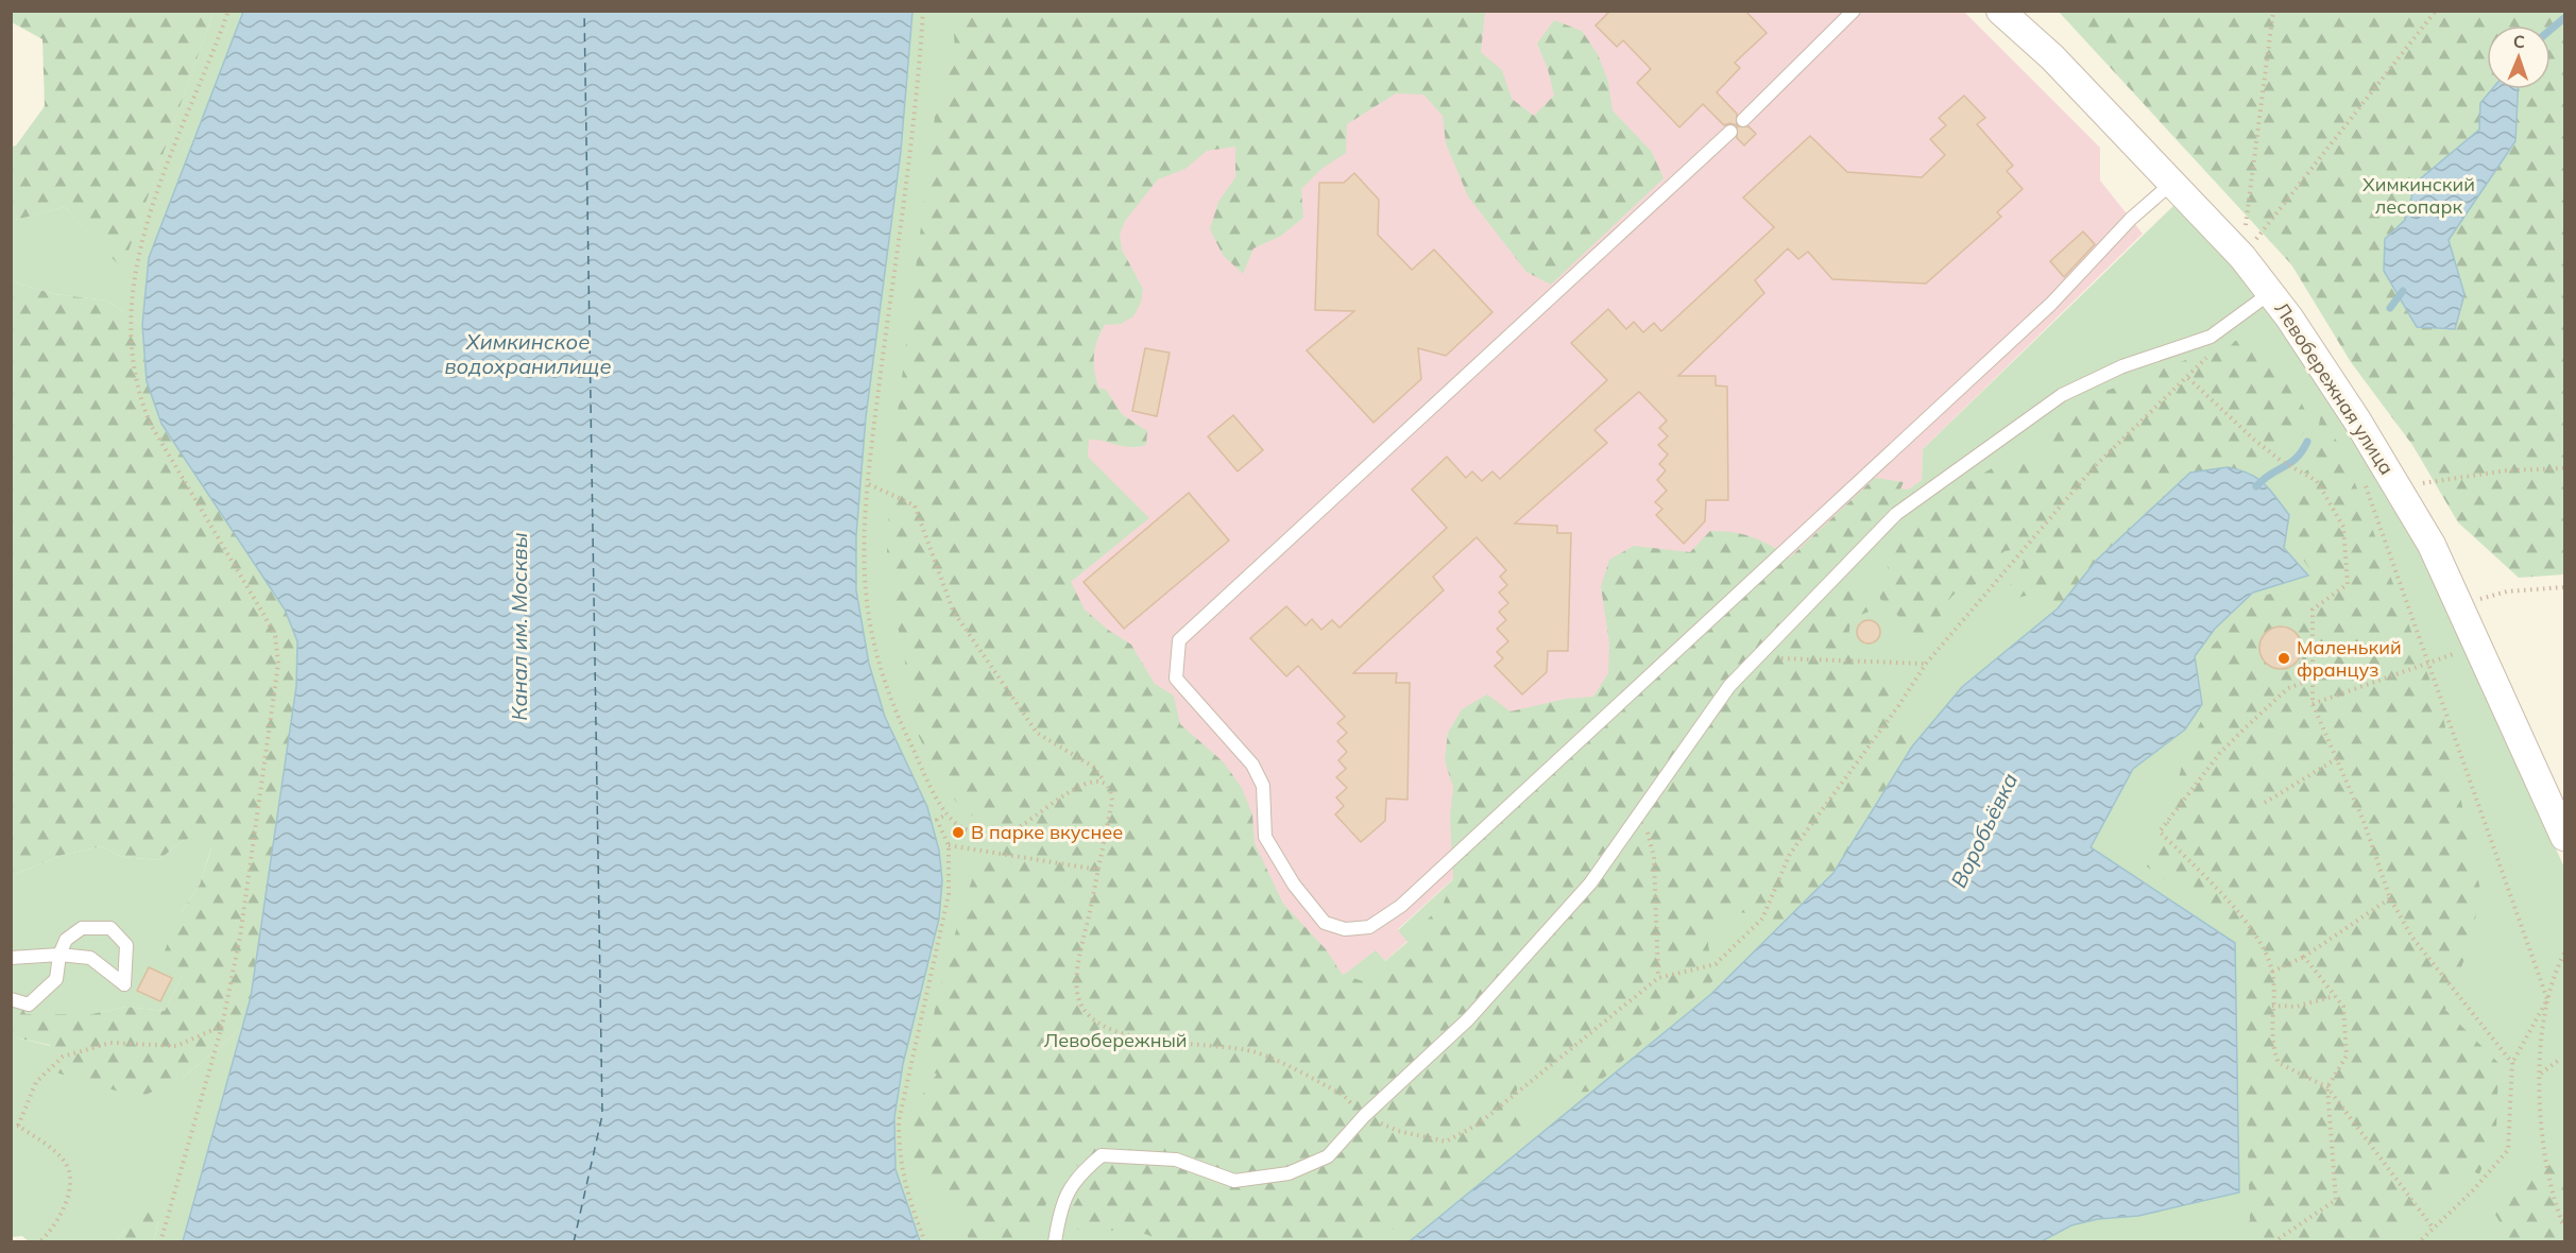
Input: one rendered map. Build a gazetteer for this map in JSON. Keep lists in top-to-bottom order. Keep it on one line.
{"streets":{"street":["Левобережная улица"]},"water":["Химкинское водохранилище","Канал им. Москвы","Воробьёвка"],"parks":["Химкинский лесопарк","Левобережный"],"places":["Маленький француз","В парке вкуснее"],"north":"top"}
